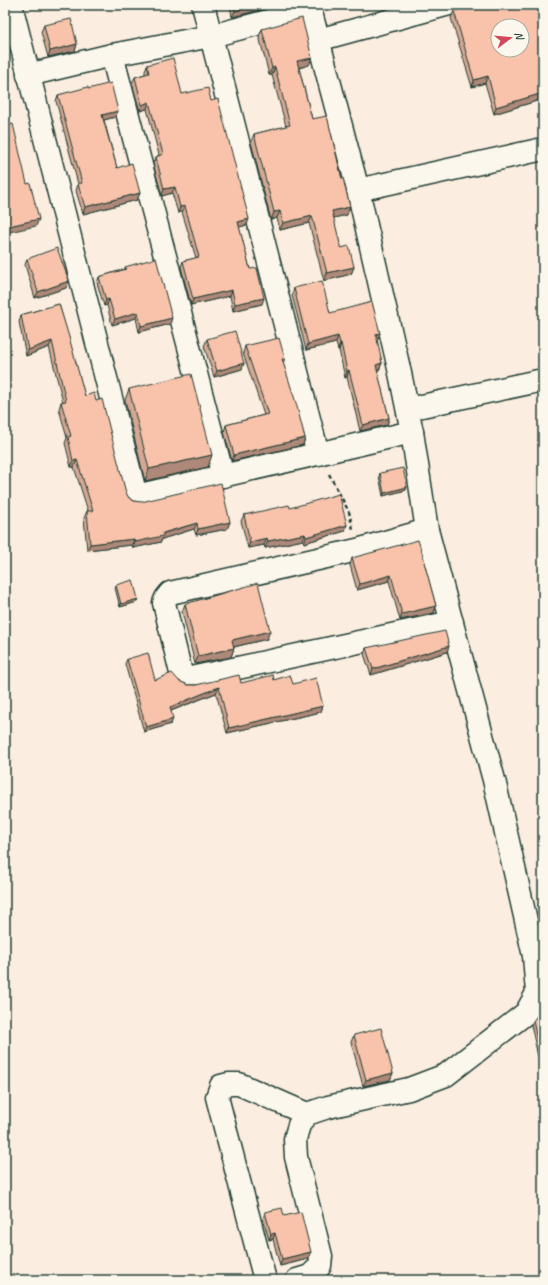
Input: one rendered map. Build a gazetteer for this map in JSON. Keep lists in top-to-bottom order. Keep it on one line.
{"north":"right"}
